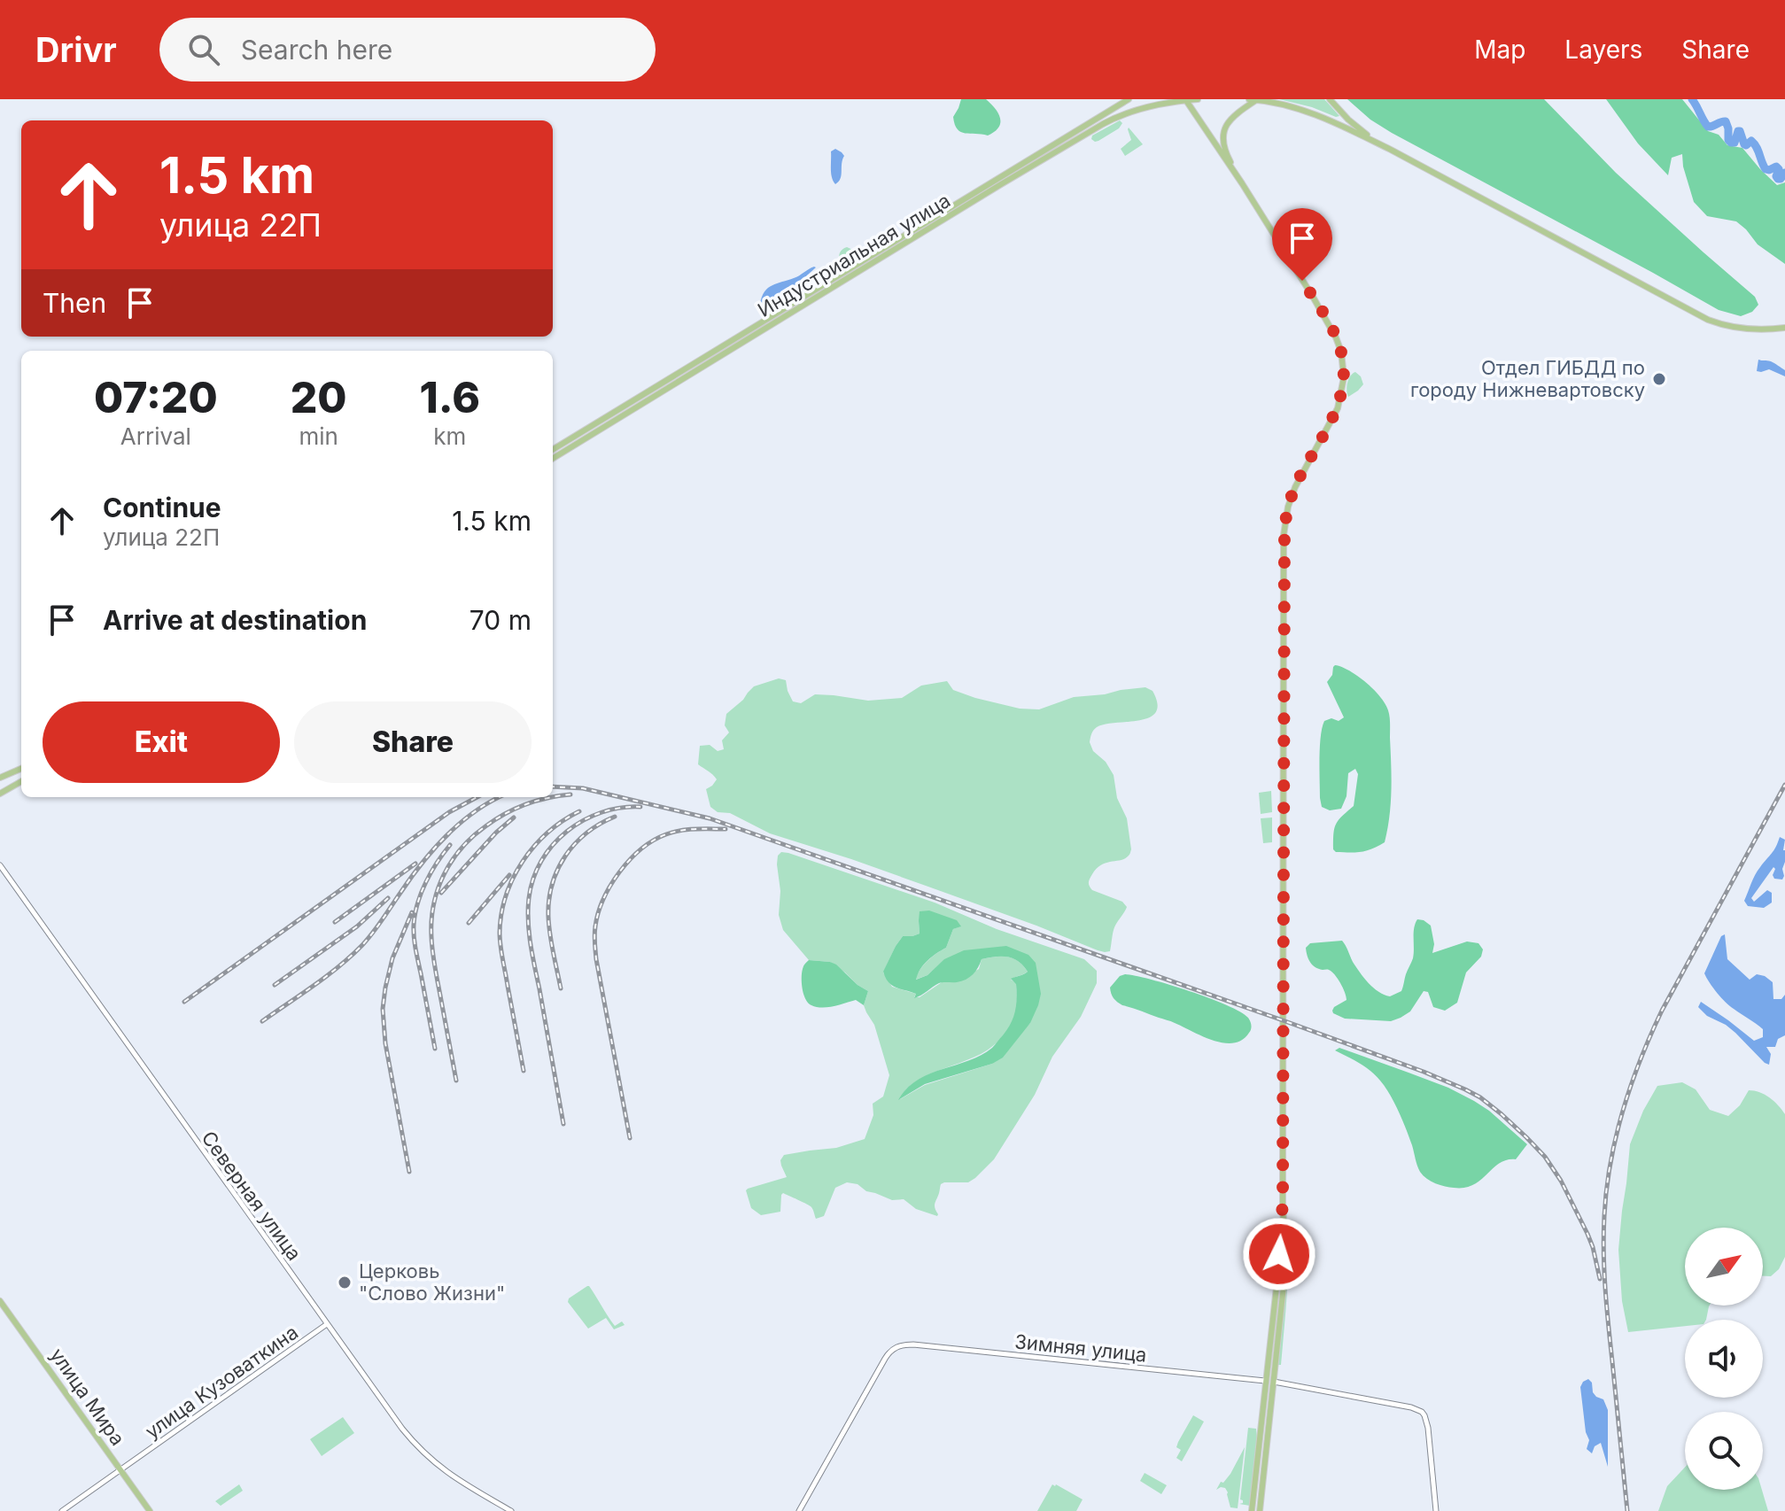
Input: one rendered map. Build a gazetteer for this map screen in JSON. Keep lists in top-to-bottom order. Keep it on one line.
{"streets":{"main road":["Индустриальная улица","Северная улица","Зимняя улица","улица Кузоваткина","улица Мира"]},"crossings":[["Северная улица","улица Кузоваткина"],["улица Кузоваткина","улица Мира"]],"places":["Отдел ГИБДД по городу Нижневартовску","Церковь \"Слово Жизни\""],"north":"top right","page":{"header":"Drivr","search":"Search here","nav":["Map","Layers","Share"],"turn":["1.5 km","улица 22П"],"then":"Then","eta":["07:20","Arrival","20","min","1.6","km"],"list":[{"name":"Continue","note":"улица 22П","value":"1.5 km"},{"name":"Arrive at destination","value":"70 m"}],"buttons":["Exit","Share"]}}
